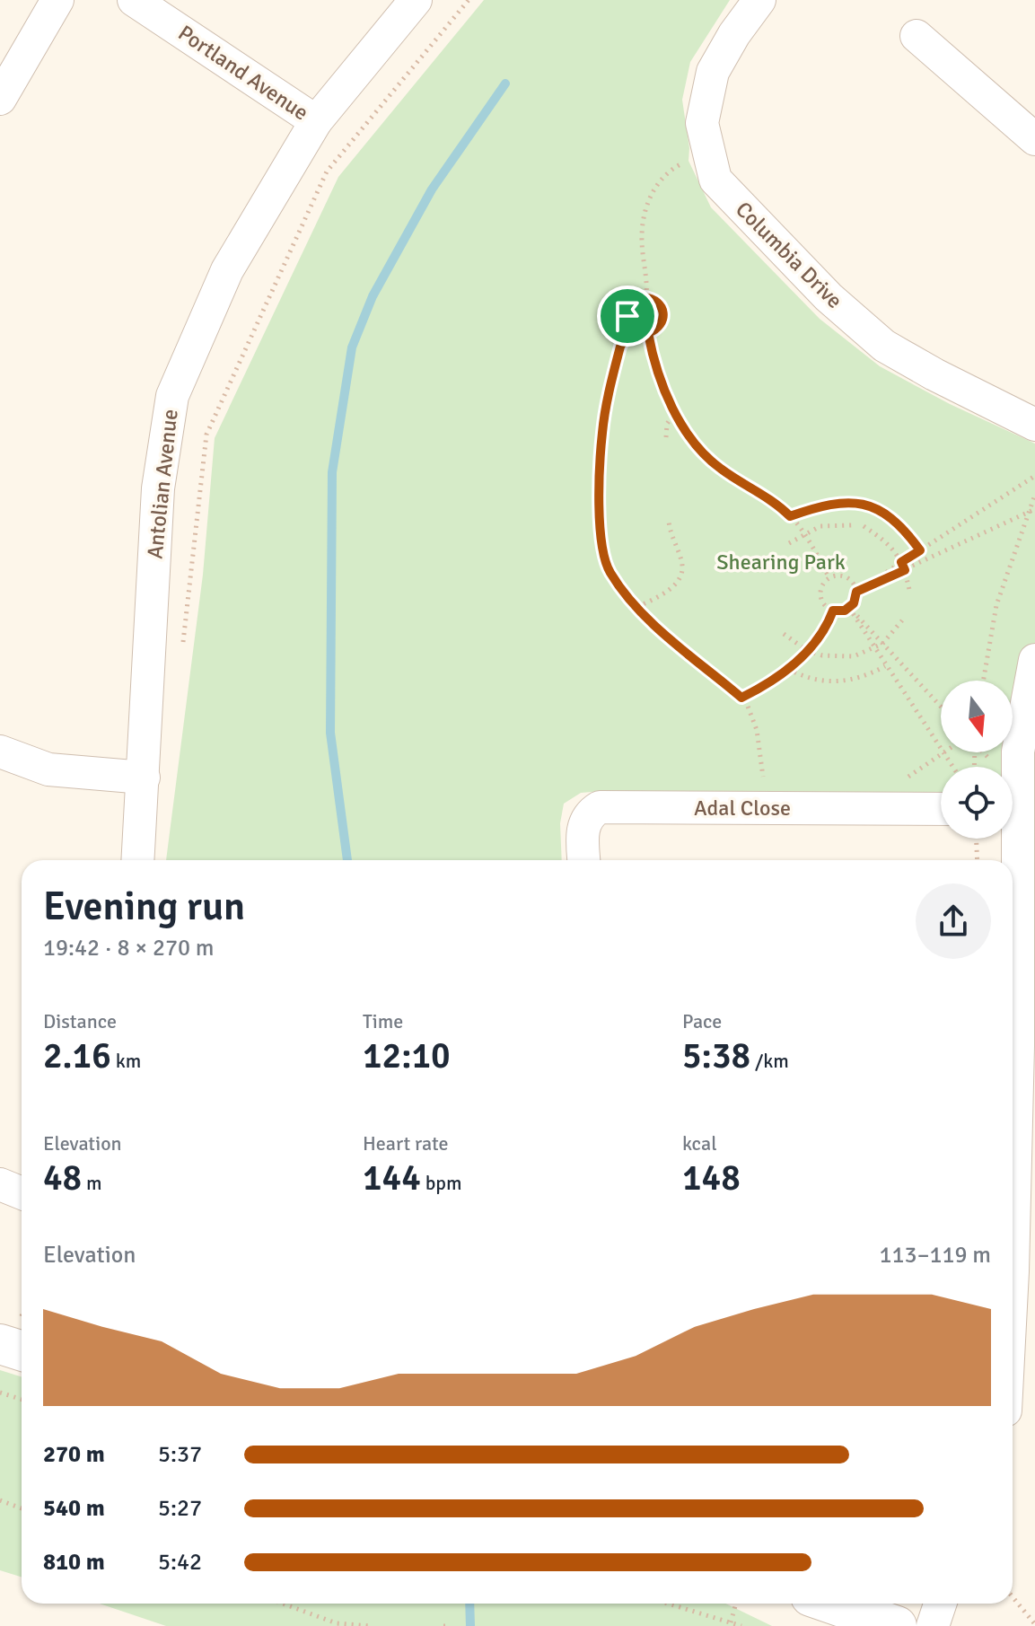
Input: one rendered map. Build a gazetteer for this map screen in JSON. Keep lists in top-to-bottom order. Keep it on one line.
{"streets":{"street":["Portland Avenue","Columbia Drive","Antolian Avenue","Adal Close"]},"crossings":[["Portland Avenue","Antolian Avenue"]],"parks":["Shearing Park"],"north":"bottom","page":{"heading":["Evening run","19:42 · 8 × 270 m"],"stats":[["Distance","2.16 km"],["Time","12:10"],["Pace","5:38 /km"],["Elevation","48 m"],["Heart rate","144 bpm"],["kcal","148"]],"chart":["Elevation","113–119 m"],"list":[{"name":"270 m","note":"5:37"},{"name":"540 m","note":"5:27"},{"name":"810 m","note":"5:42"}]}}
